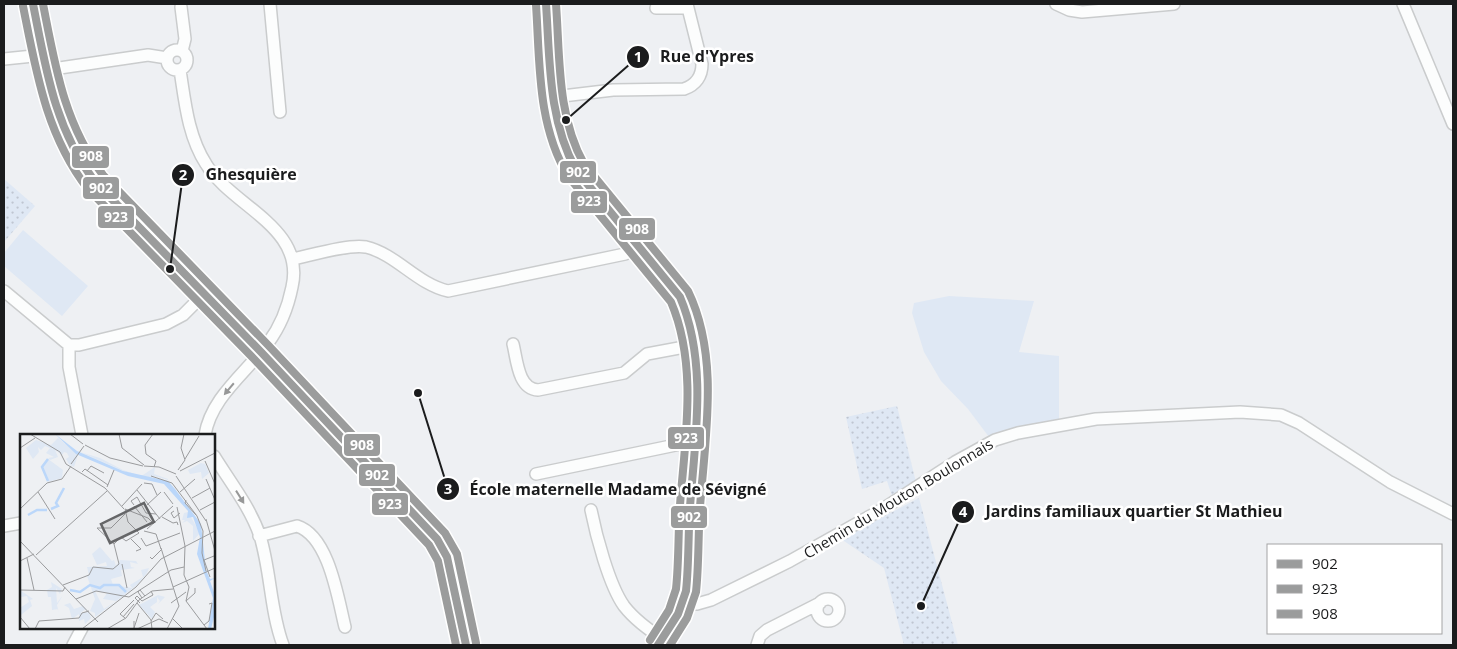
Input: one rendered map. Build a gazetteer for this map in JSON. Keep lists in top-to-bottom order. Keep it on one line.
{"streets":{"street":["Chemin du Mouton Boulonnais"]},"places":["Rue d'Ypres","Ghesquière","École maternelle Madame de Sévigné","Jardins familiaux quartier St Mathieu"],"lines":["transit line 902","transit line 908","transit line 923"],"legend":["902","923","908"]}
